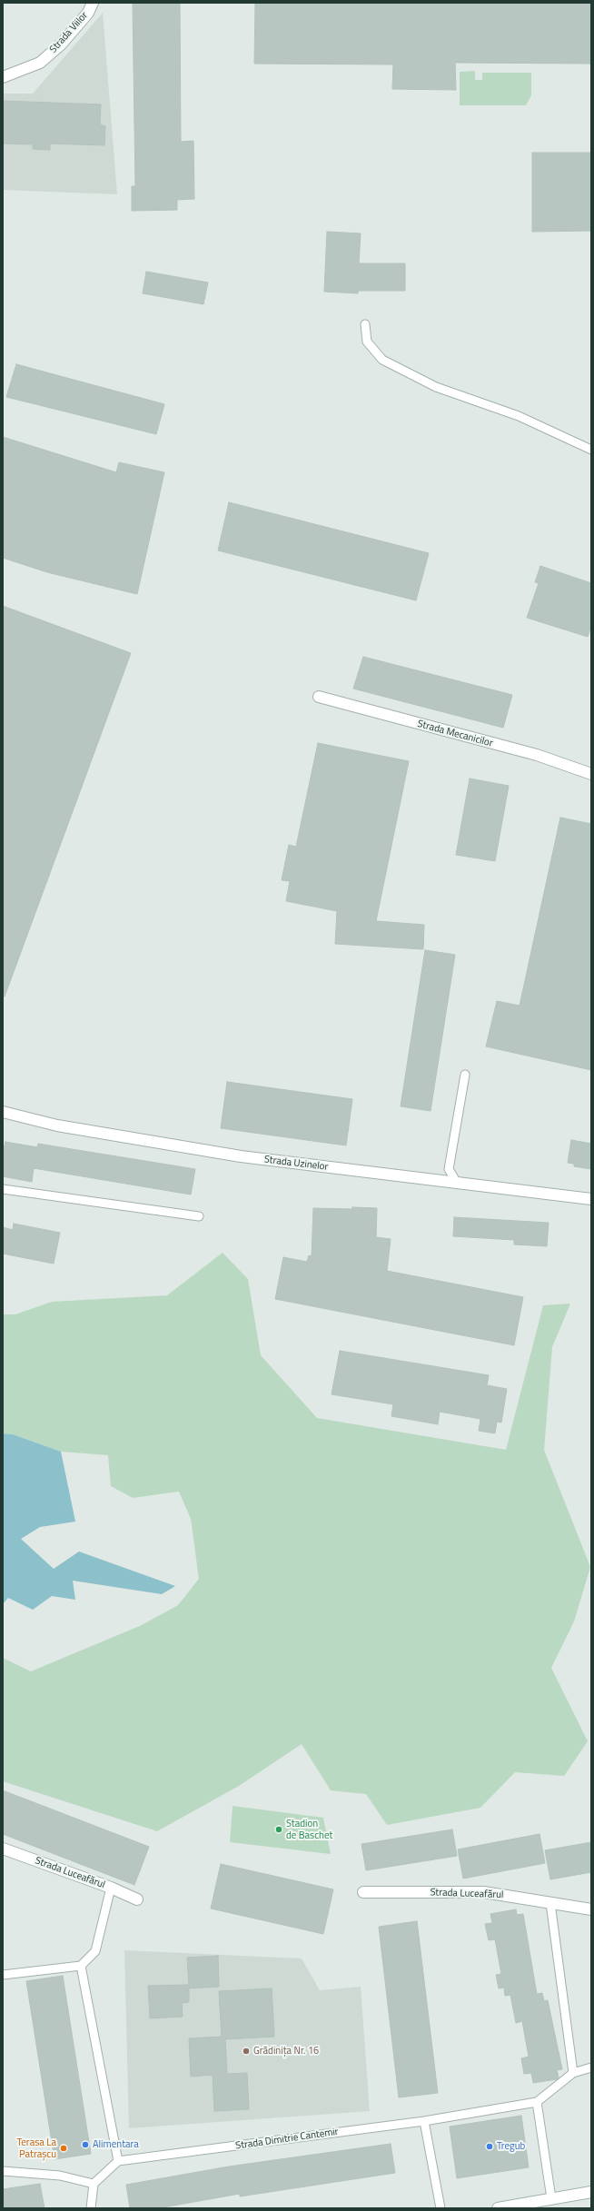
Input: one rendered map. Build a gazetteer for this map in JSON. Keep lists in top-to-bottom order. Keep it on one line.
{"streets":{"street":["Strada Viilor","Strada Mecanicilor","Strada Uzinelor","Strada Luceafărul"],"lane":["Strada Dimitrie Cantemir"]},"places":["Stadion de Baschet","Grădinița Nr. 16","Alimentara","Tregub","Terasa La Patrașcu"]}
